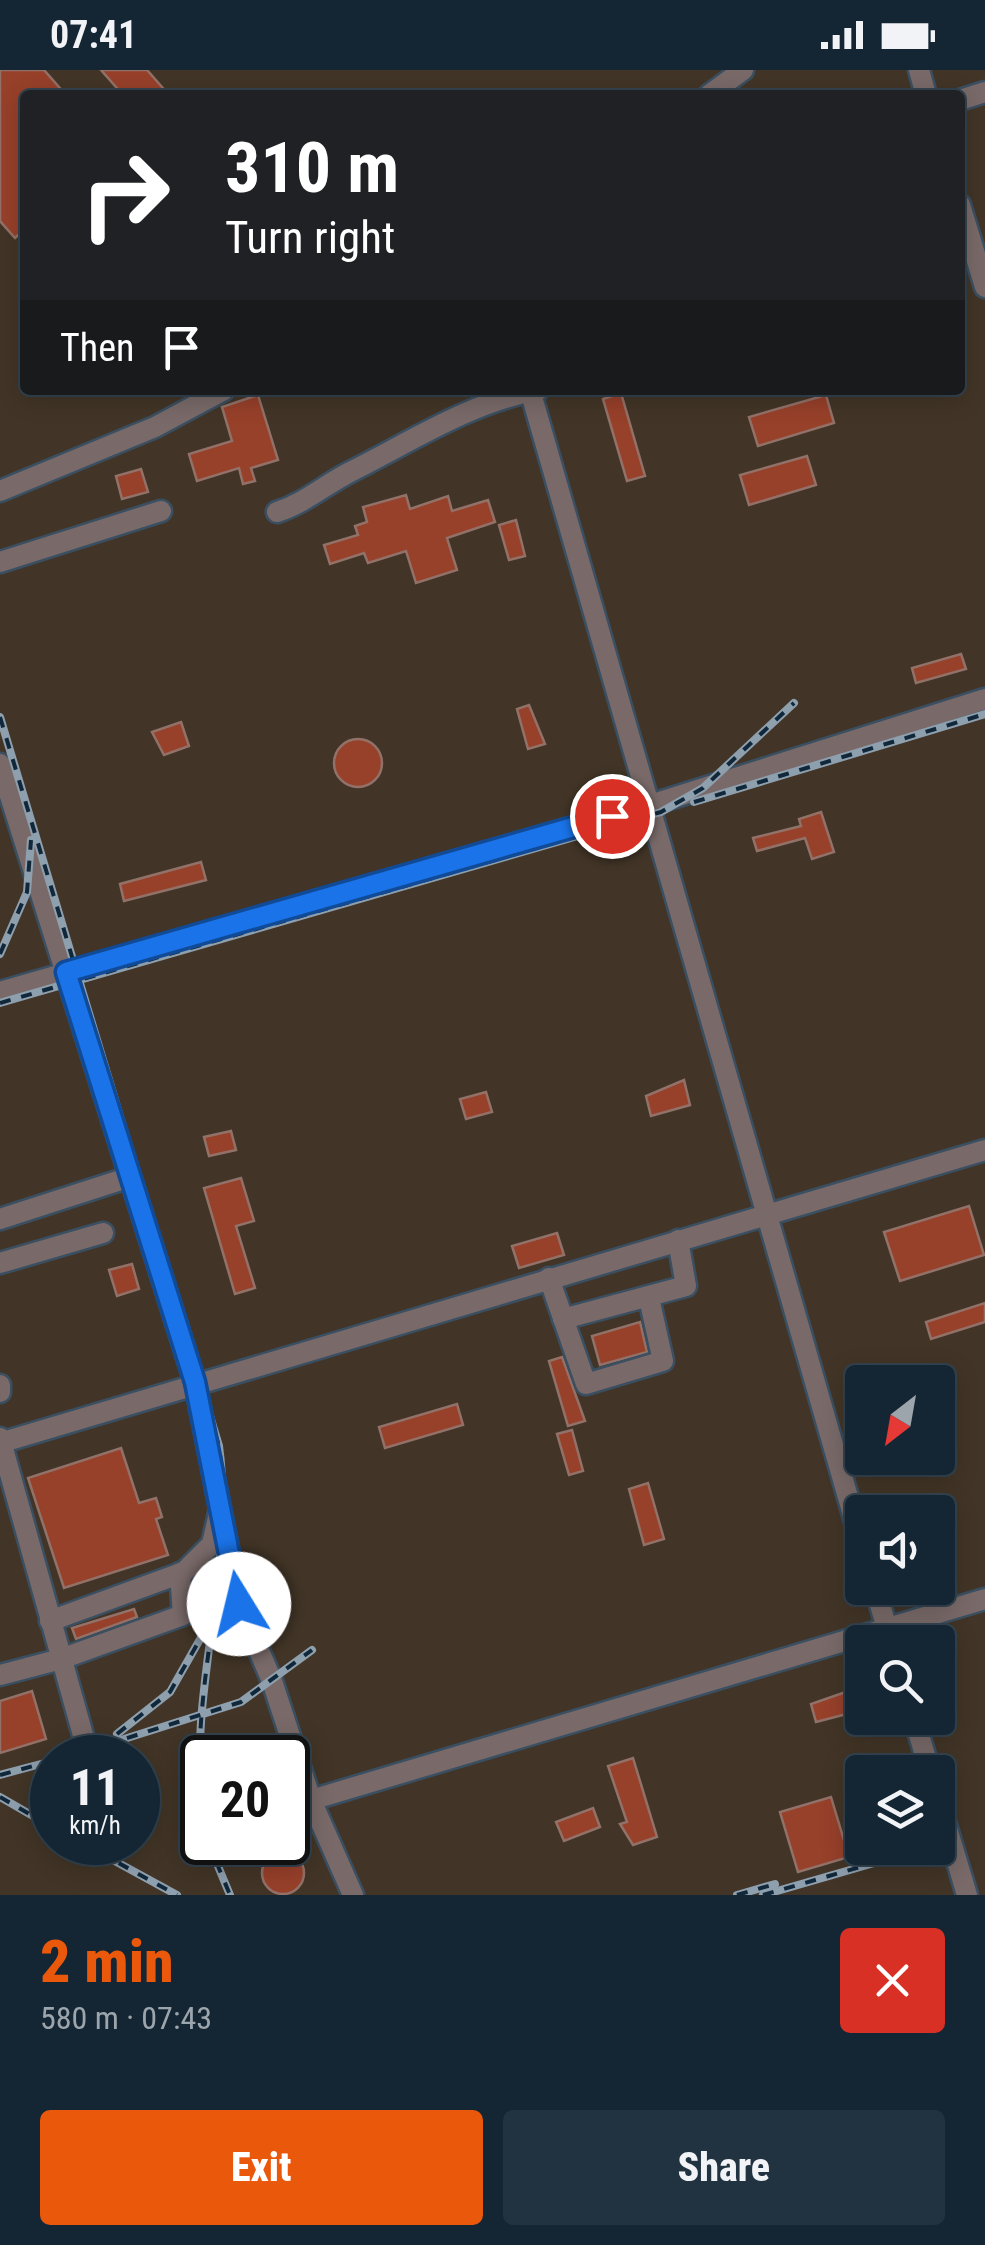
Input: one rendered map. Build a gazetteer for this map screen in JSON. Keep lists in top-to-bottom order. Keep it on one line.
{"north":"bottom left","page":{"status":"07:41","turn":["310 m","Turn right"],"then":"Then","speed":"11 km/h","limit":"20","heading":["2 min","580 m · 07:43"],"buttons":["Exit","Share"]}}
